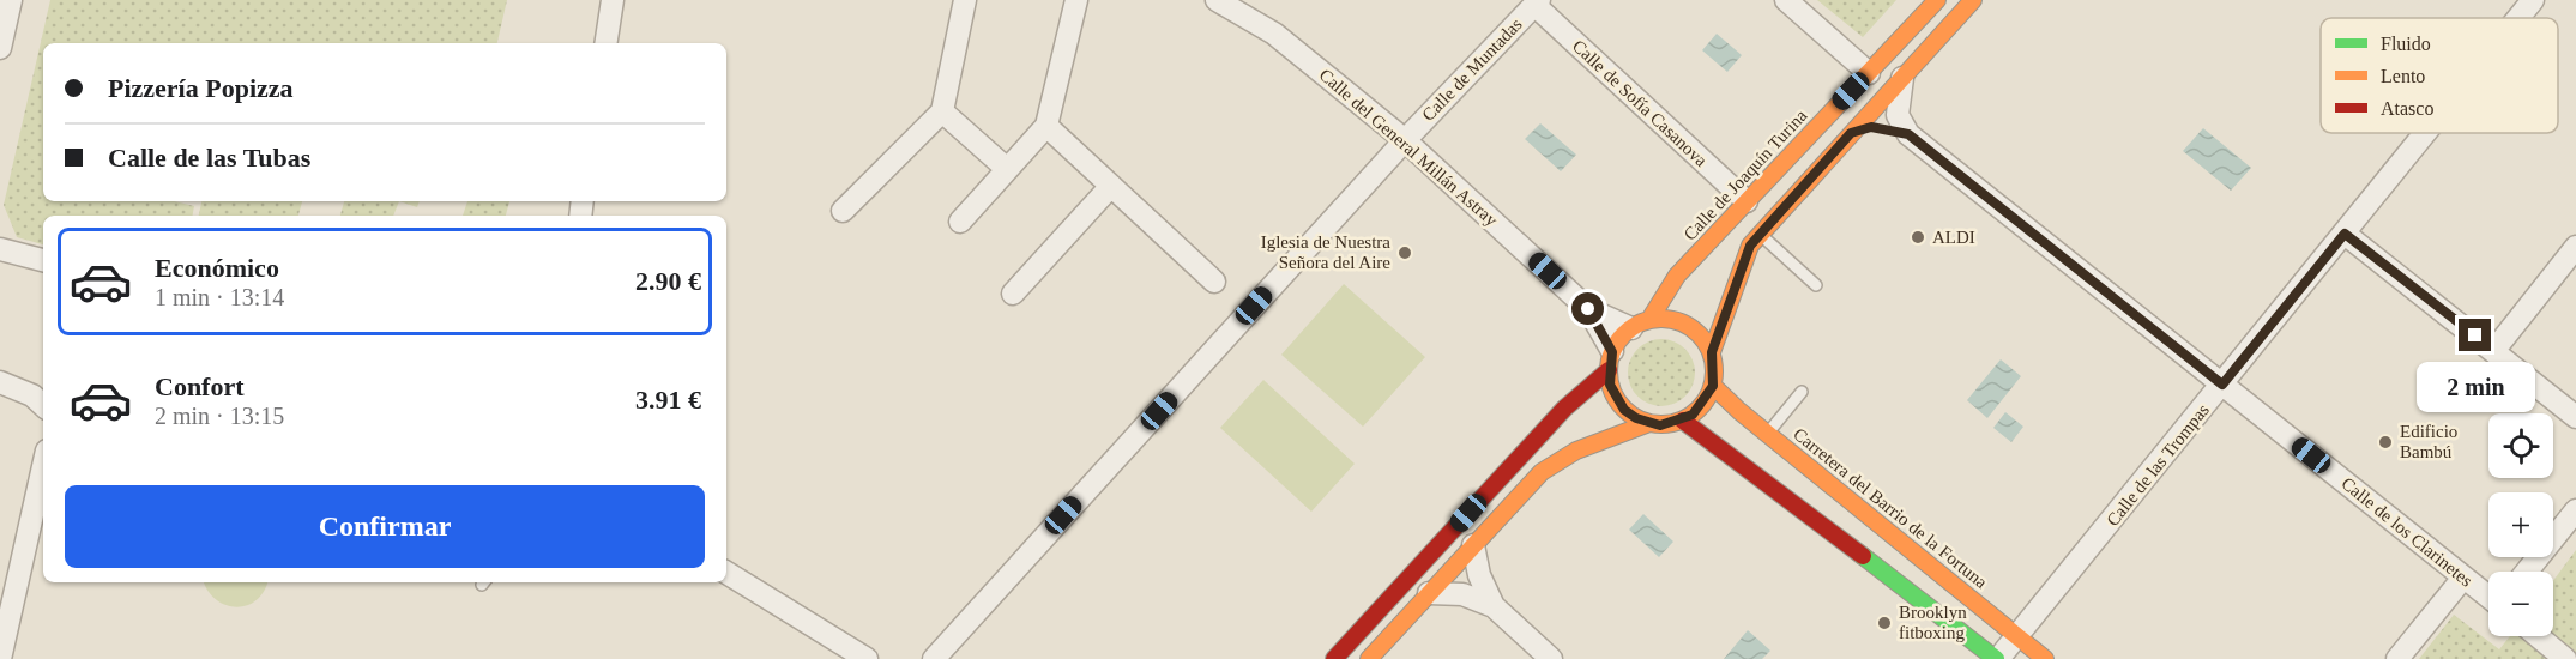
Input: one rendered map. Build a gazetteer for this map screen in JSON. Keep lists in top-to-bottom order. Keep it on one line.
{"streets":{"main road":["Calle de Joaquín Turina","Carretera del Barrio de la Fortuna"],"street":["Calle de Muntadas","Calle de Sofía Casanova","Calle del General Millán Astray","Calle de las Trompas","Calle de los Clarinetes"]},"crossings":[["Calle de Muntadas","Calle de Sofía Casanova"],["Calle de Muntadas","Calle del General Millán Astray"],["Calle de Sofía Casanova","Calle de Joaquín Turina"],["Calle del General Millán Astray","Calle de Joaquín Turina"],["Calle del General Millán Astray","Carretera del Barrio de la Fortuna"],["Calle de Joaquín Turina","Carretera del Barrio de la Fortuna"],["Calle de las Trompas","Carretera del Barrio de la Fortuna"],["Calle de las Trompas","Calle de los Clarinetes"]],"places":["ALDI","Iglesia de Nuestra Señora del Aire","Edificio Bambú","Brooklyn fitboxing"],"legend":["Fluido","Lento","Atasco"],"page":{"banner":["Pizzería Popizza","Calle de las Tubas"],"list":[{"name":"Económico","note":"1 min · 13:14","value":"2.90 €"},{"name":"Confort","note":"2 min · 13:15","value":"3.91 €"}],"bubble":"2 min","map_buttons":["+","−"],"buttons":"Confirmar"}}
